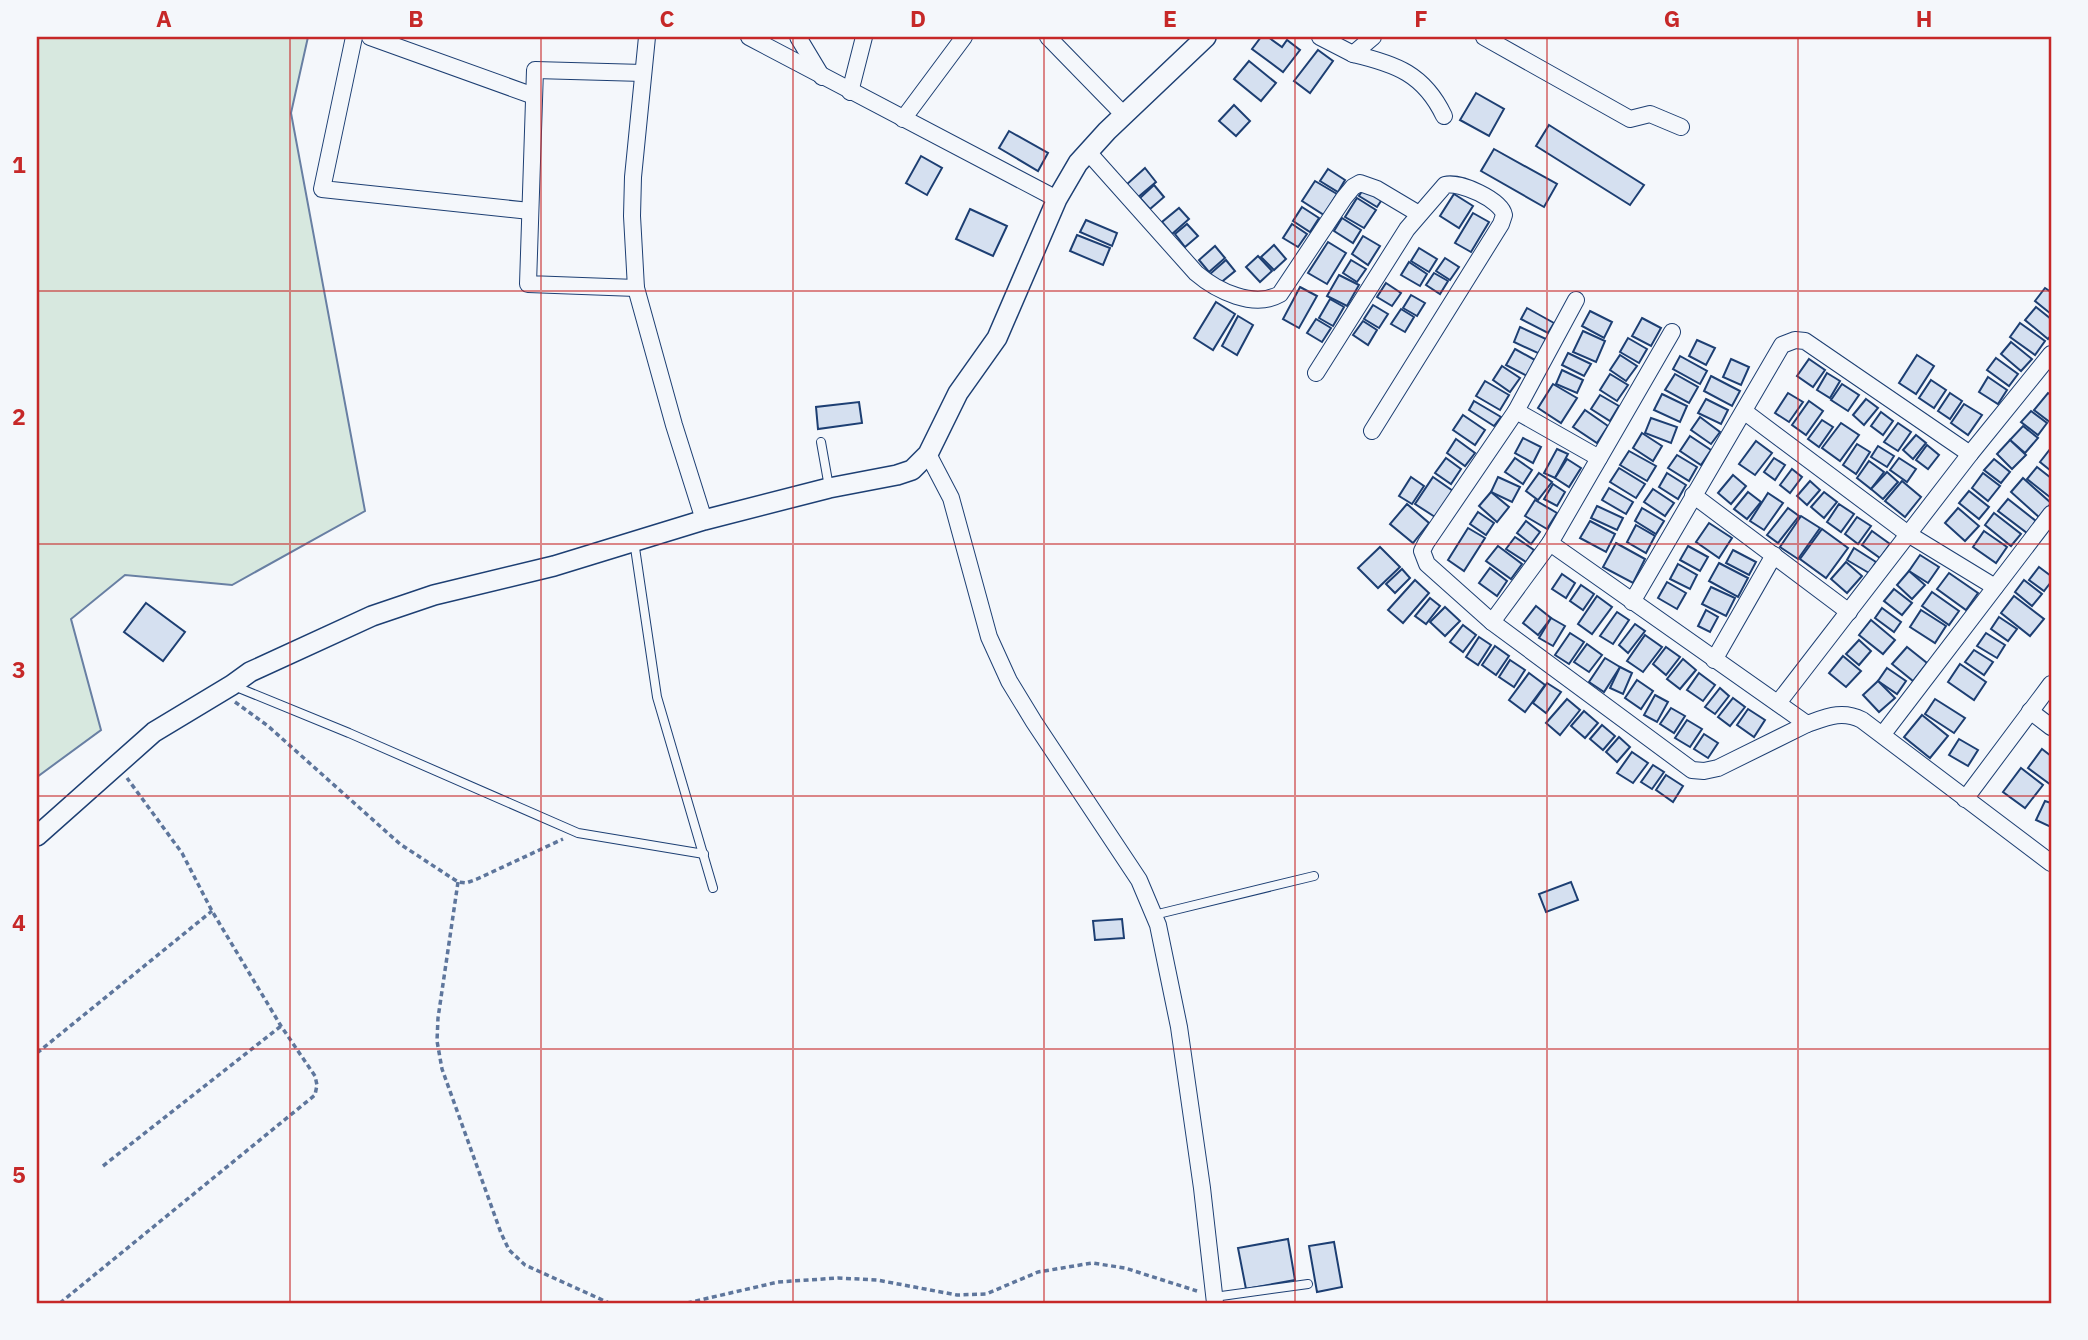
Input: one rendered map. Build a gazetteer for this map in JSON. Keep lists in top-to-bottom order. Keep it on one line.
{"grid":{"columns":["A","B","C","D","E","F","G","H"],"rows":["1","2","3","4","5"]}}
